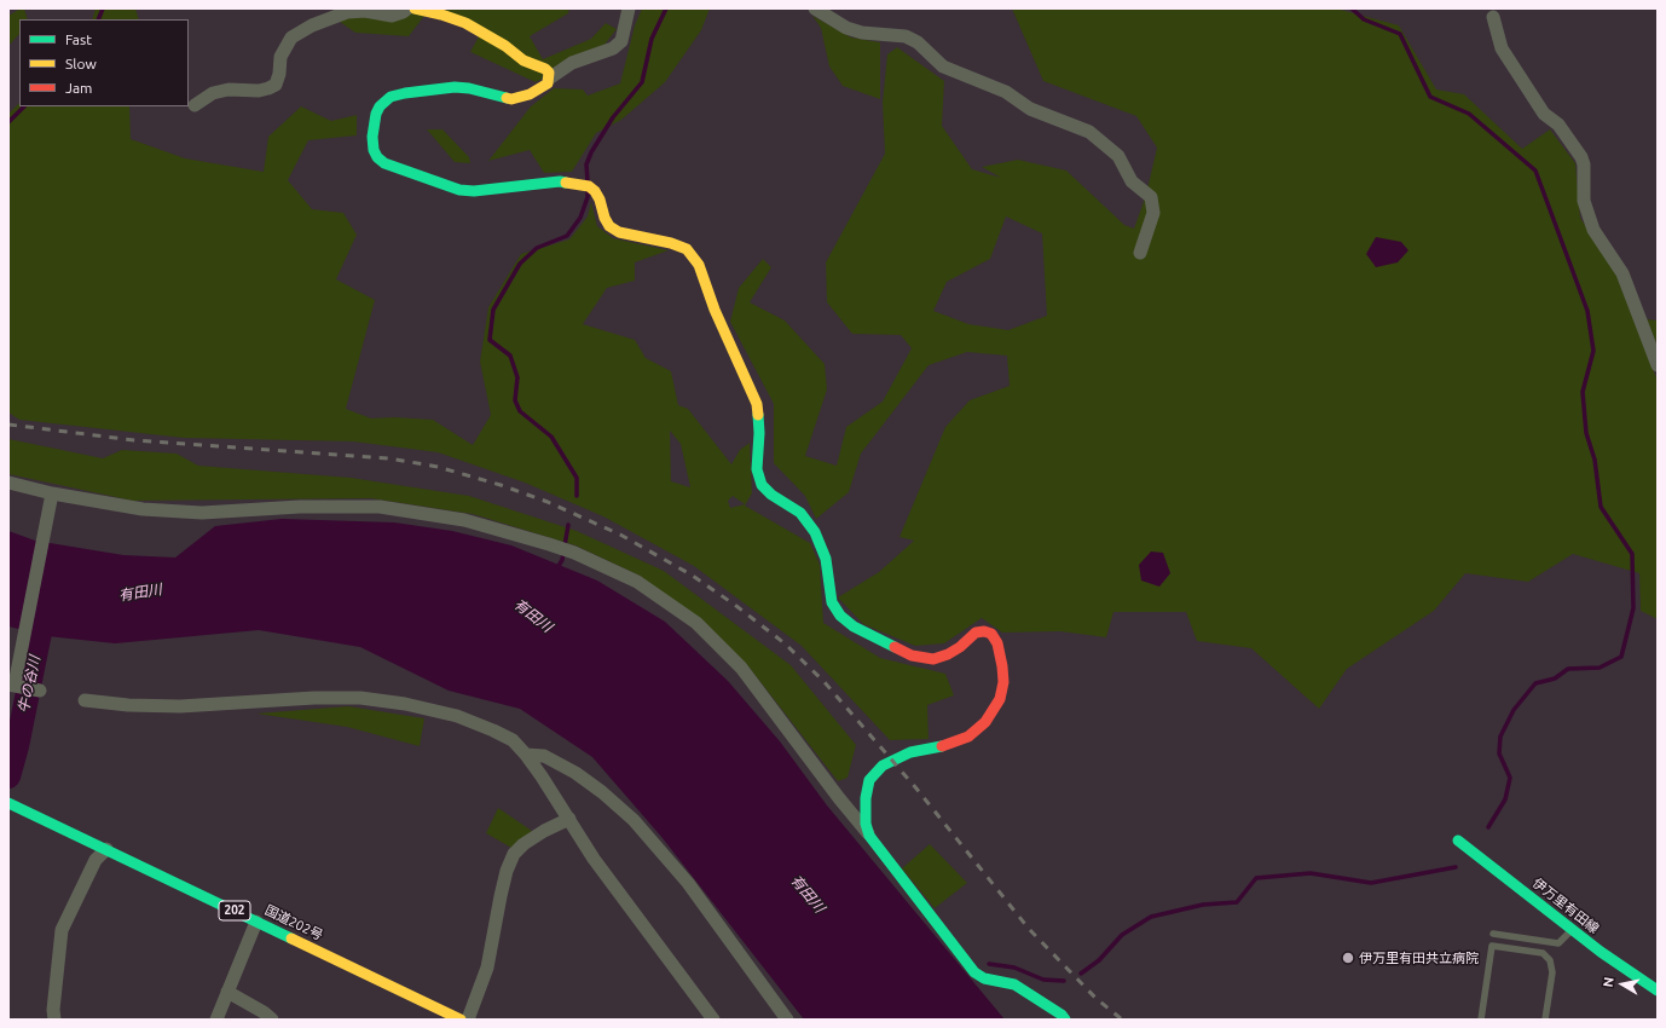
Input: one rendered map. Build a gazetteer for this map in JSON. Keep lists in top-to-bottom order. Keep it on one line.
{"streets":{"main road":["伊万里有田線","202","国道202号"]},"water":["有田川","牛の谷川"],"places":["伊万里有田共立病院"],"legend":["Fast","Slow","Jam"],"north":"left"}
